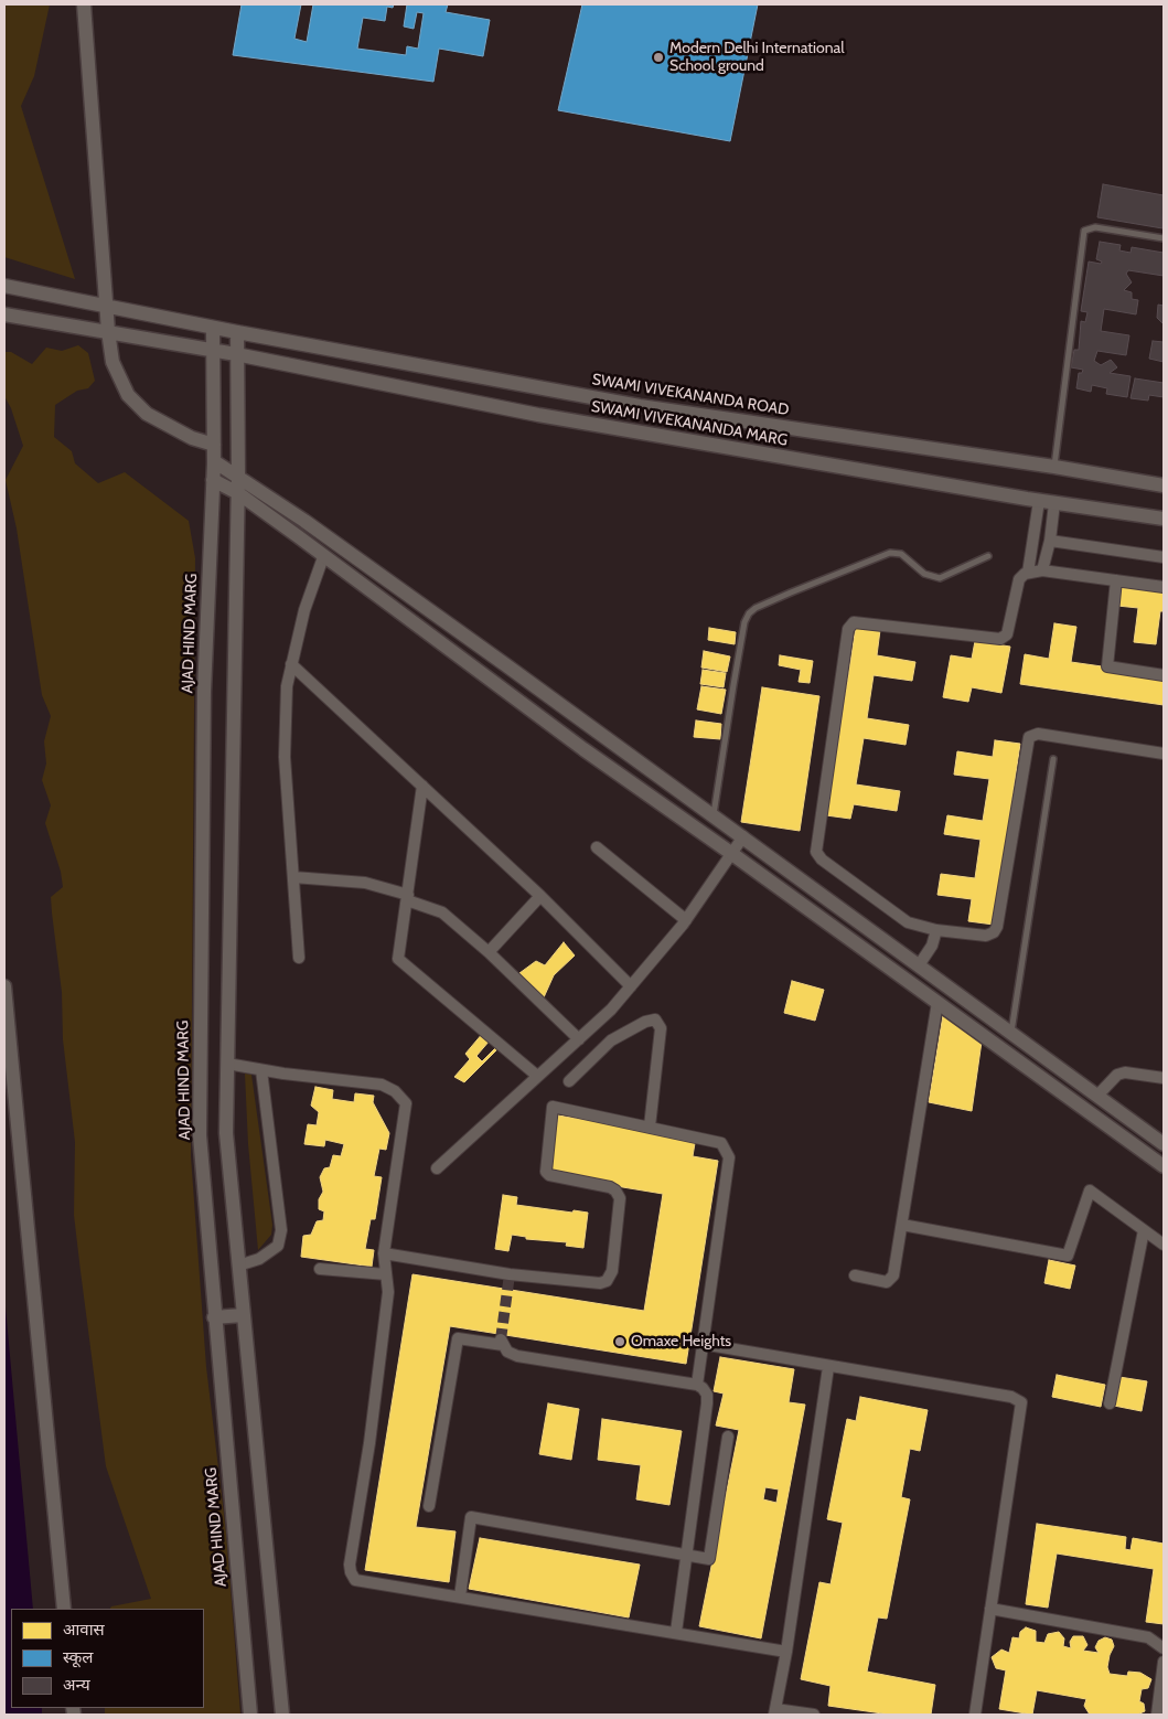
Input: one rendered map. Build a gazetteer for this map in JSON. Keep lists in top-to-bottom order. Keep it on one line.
{"streets":{"street":["SWAMI VIVEKANANDA ROAD","SWAMI VIVEKANANDA MARG","AJAD HIND MARG"]},"crossings":[["SWAMI VIVEKANANDA ROAD","AJAD HIND MARG"],["SWAMI VIVEKANANDA MARG","AJAD HIND MARG"]],"places":["Modern Delhi International School ground","Omaxe Heights"],"legend":["आवास","स्कूल","अन्य"]}
